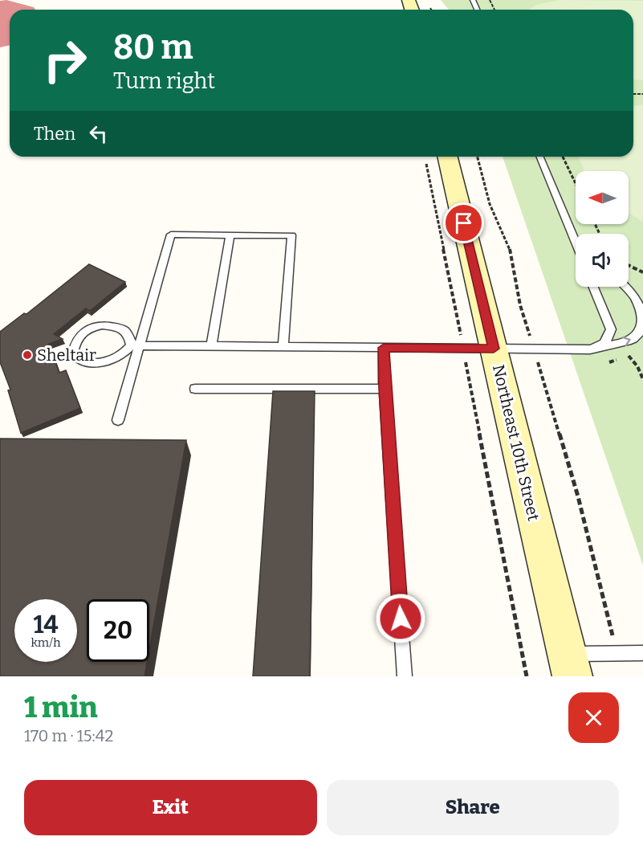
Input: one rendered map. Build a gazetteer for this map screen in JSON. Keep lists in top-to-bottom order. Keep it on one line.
{"streets":{"street":["Northeast 10th Street"]},"places":["Sheltair"],"north":"left","page":{"turn":["80 m","Turn right"],"then":"Then","speed":"14 km/h","limit":"20","heading":["1 min","170 m · 15:42"],"buttons":["Exit","Share"]}}
